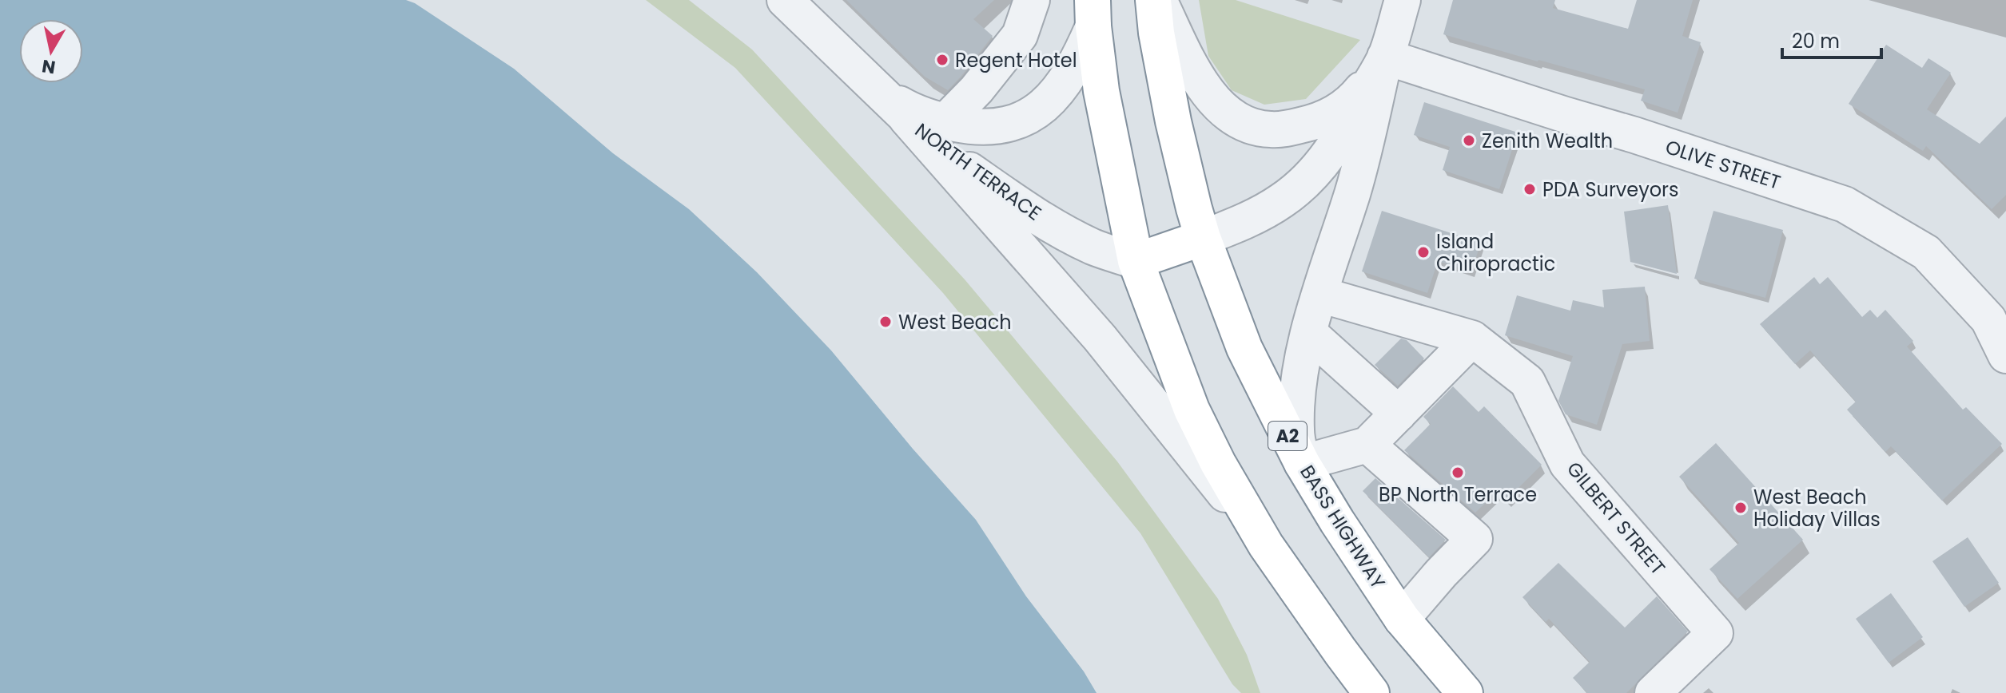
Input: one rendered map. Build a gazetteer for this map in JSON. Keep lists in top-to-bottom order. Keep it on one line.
{"streets":{"highway":["A2","BASS HIGHWAY"],"street":["OLIVE STREET","NORTH TERRACE","GILBERT STREET"]},"places":["Regent Hotel","Zenith Wealth","PDA Surveyors","Island Chiropractic","West Beach","BP North Terrace","West Beach Holiday Villas"],"scale_bar":"20 m","north":"bottom"}
